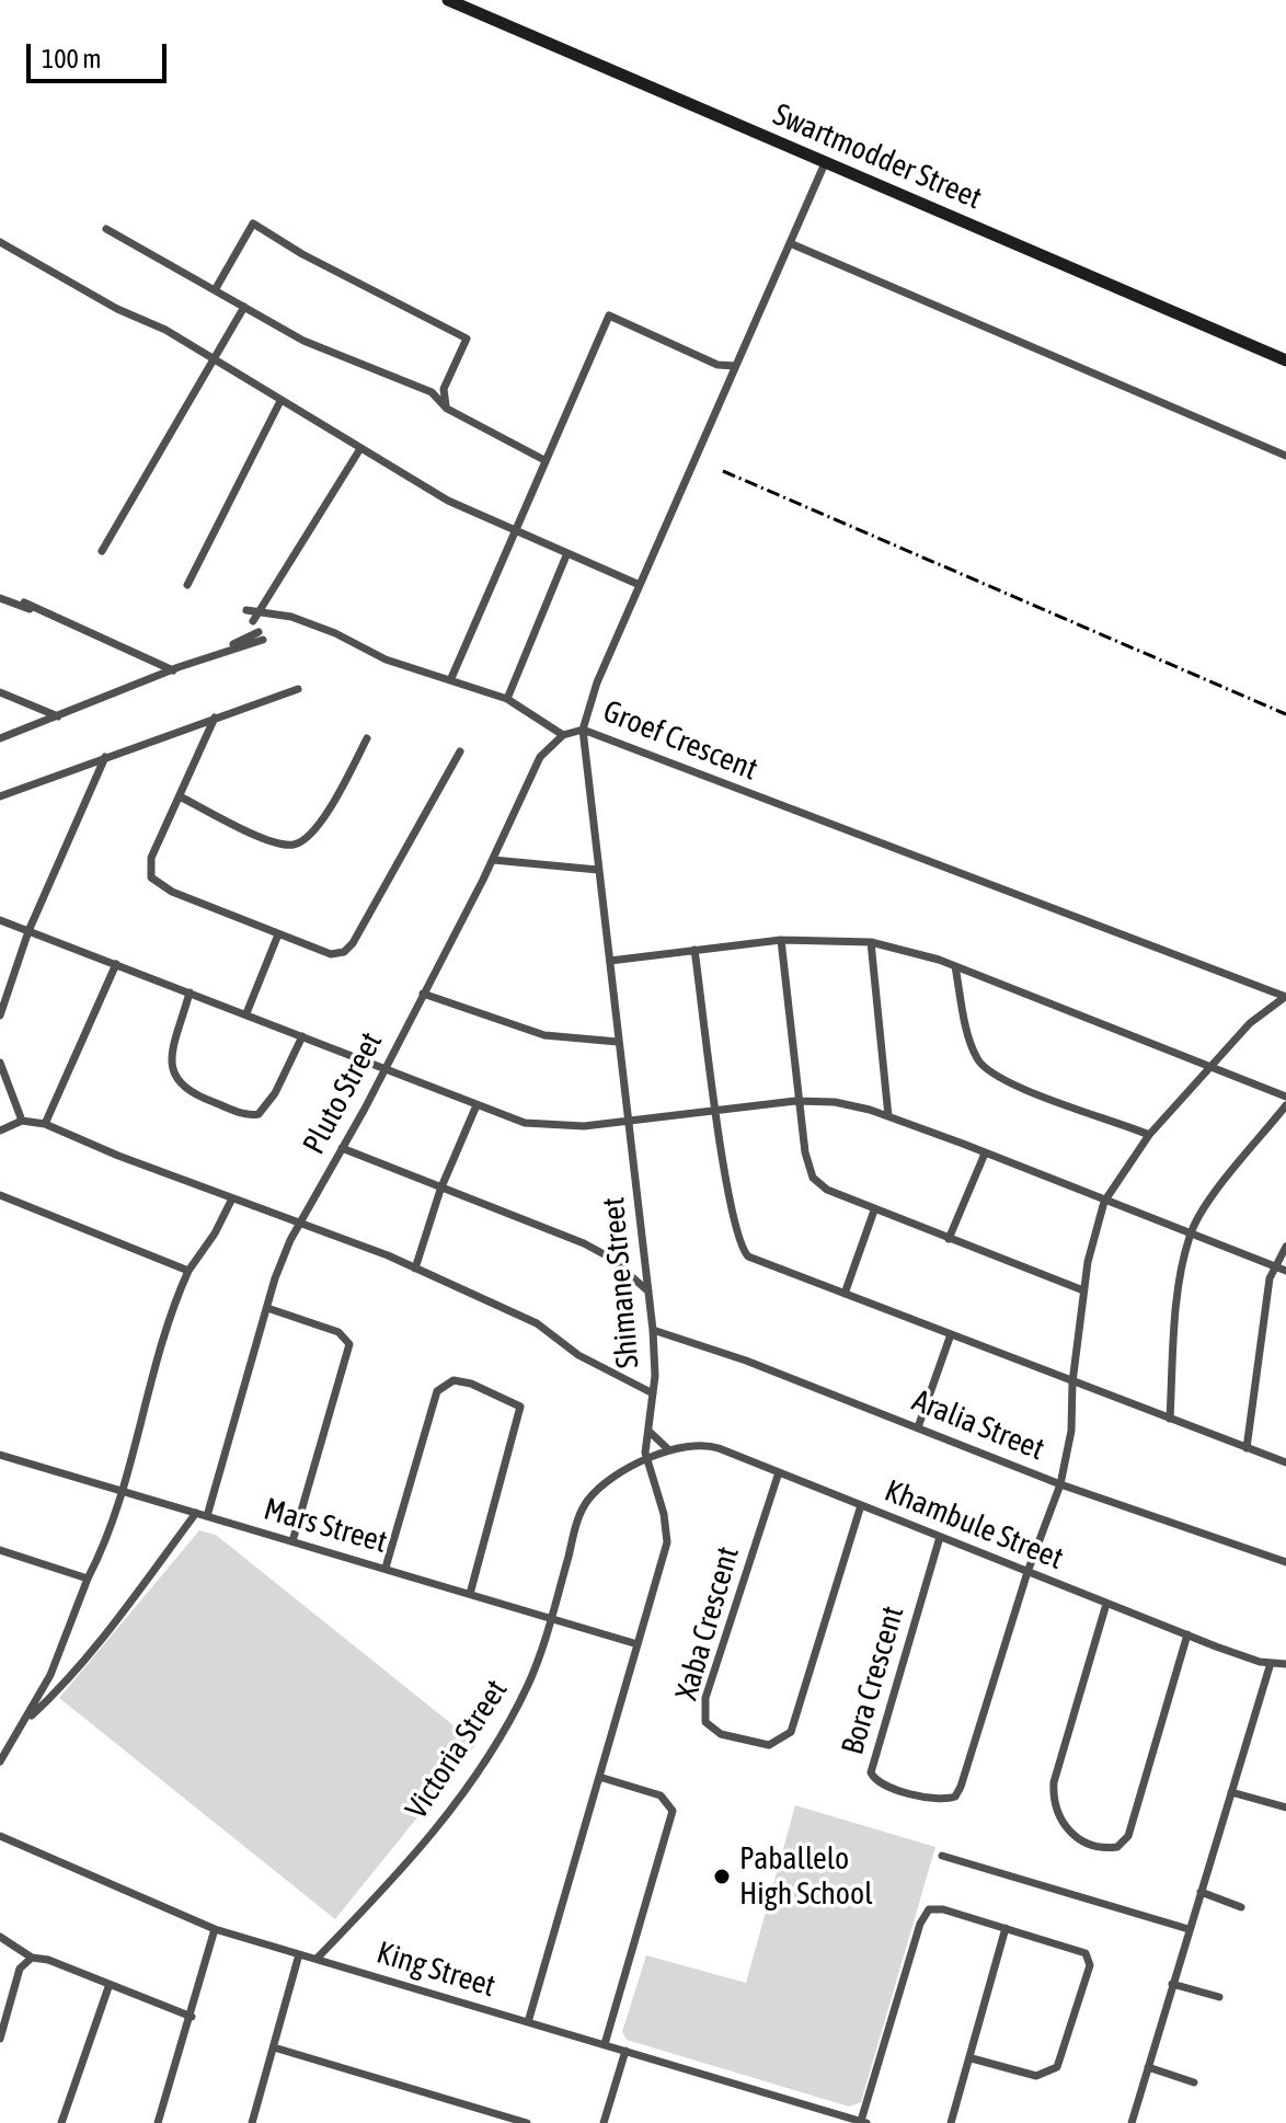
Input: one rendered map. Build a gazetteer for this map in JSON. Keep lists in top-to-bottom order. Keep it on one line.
{"streets":{"main road":["Swartmodder Street"],"street":["Groef Crescent","Pluto Street","Shimane Street","Aralia Street","Khambule Street","Mars Street","Xaba Crescent","Bora Crescent","Victoria Street","King Street"]},"crossings":[["Swartmodder Street","Groef Crescent"],["Groef Crescent","Shimane Street"],["Pluto Street","Mars Street"],["Shimane Street","Aralia Street"],["Shimane Street","Khambule Street"],["Shimane Street","Mars Street"],["Shimane Street","Victoria Street"],["Shimane Street","King Street"],["Khambule Street","Xaba Crescent"],["Khambule Street","Bora Crescent"],["Khambule Street","Victoria Street"],["Mars Street","Victoria Street"],["Victoria Street","King Street"]],"places":["Paballelo High School"],"scale_bar":"100 m"}
